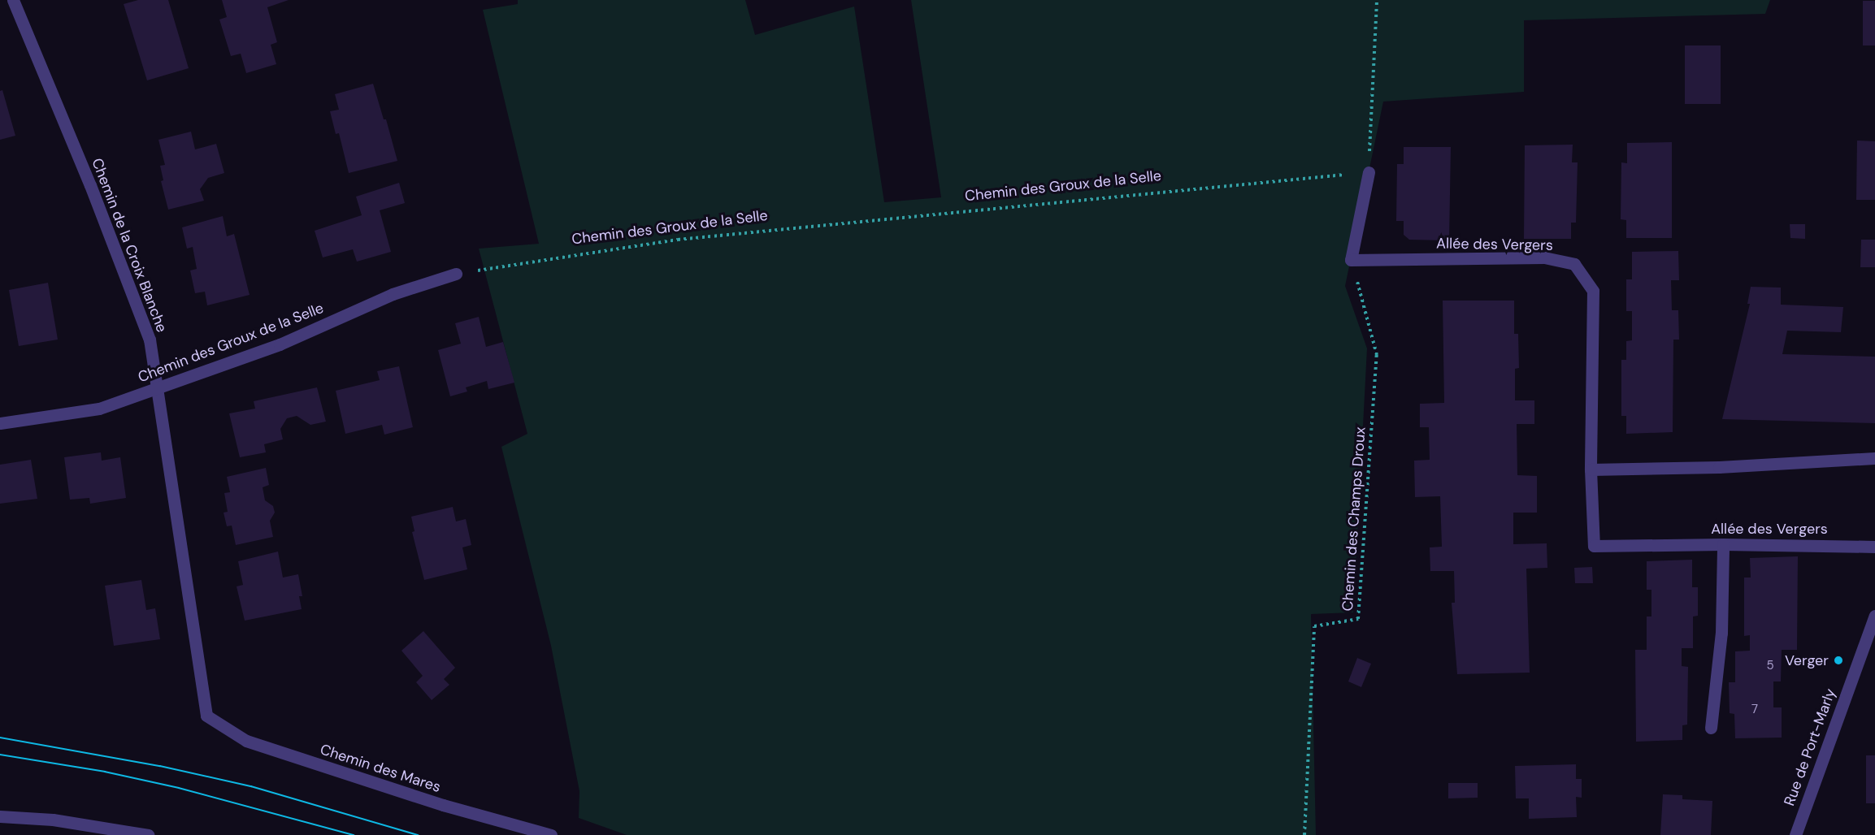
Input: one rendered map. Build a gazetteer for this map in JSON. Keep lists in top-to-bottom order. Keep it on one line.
{"streets":{"street":["Chemin des Groux de la Selle","Allée des Vergers","Chemin de la Croix Blanche","Rue de Port-Marly","Chemin des Mares"],"path":["Chemin des Champs Droux"]},"crossings":[["Chemin des Groux de la Selle","Chemin de la Croix Blanche"],["Allée des Vergers","Chemin des Champs Droux"],["Chemin de la Croix Blanche","Chemin des Mares"]],"places":["Verger"],"house_numbers":["5","7"]}
